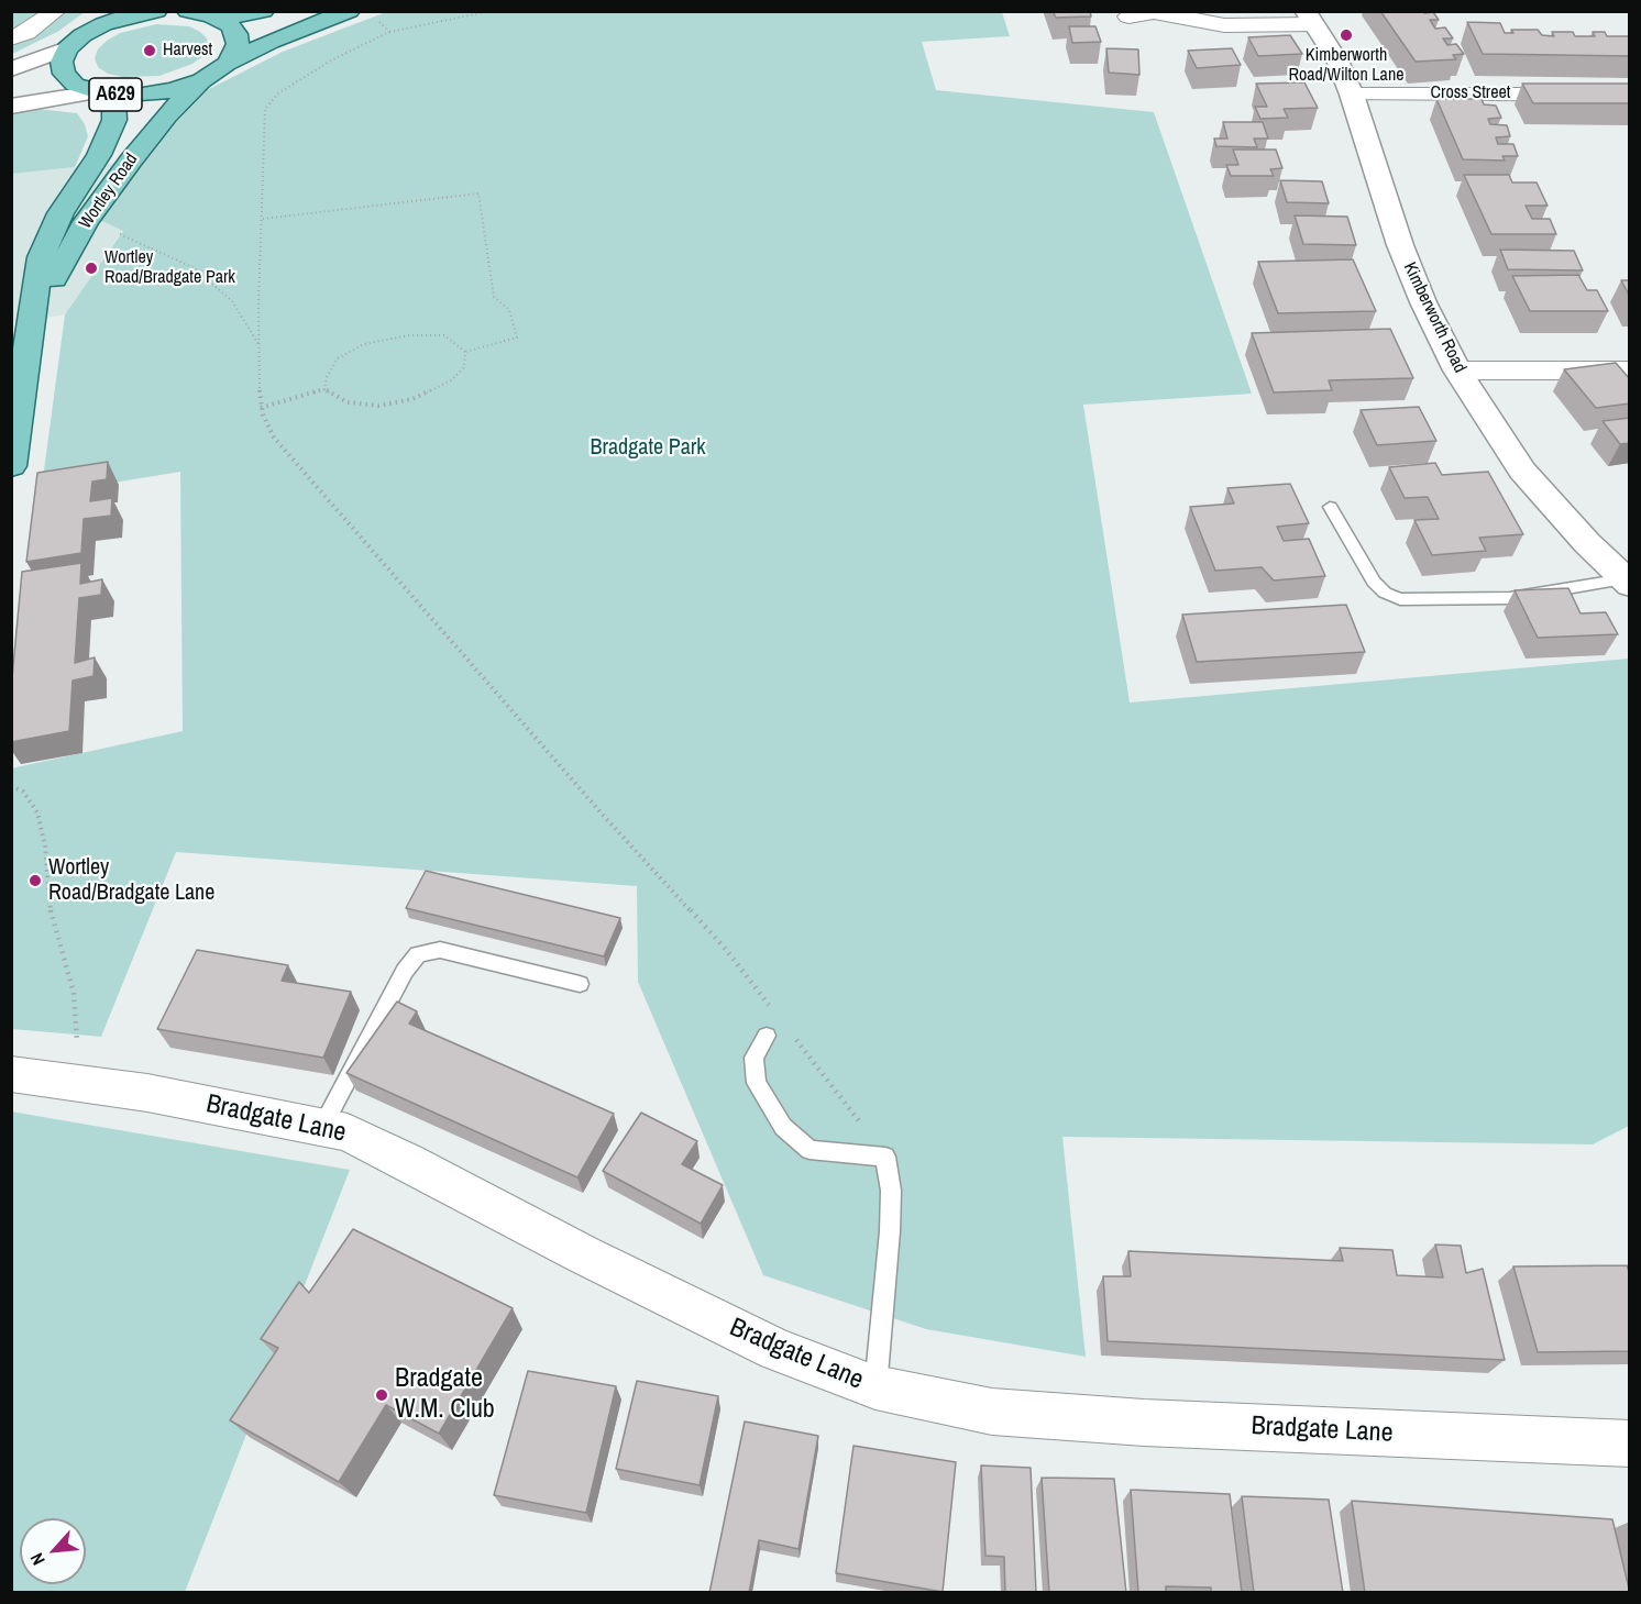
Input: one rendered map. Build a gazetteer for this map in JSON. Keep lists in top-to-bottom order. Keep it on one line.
{"streets":{"main road":["A629","Wortley Road"],"street":["Cross Street","Kimberworth Road","Bradgate Lane"]},"crossings":[["Cross Street","Kimberworth Road"],["A629","Wortley Road"]],"parks":["Bradgate Park"],"places":["Kimberworth Road/Wilton Lane","Harvest","Wortley Road/Bradgate Park","Wortley Road/Bradgate Lane","Bradgate W.M. Club"],"north":"bottom left"}
